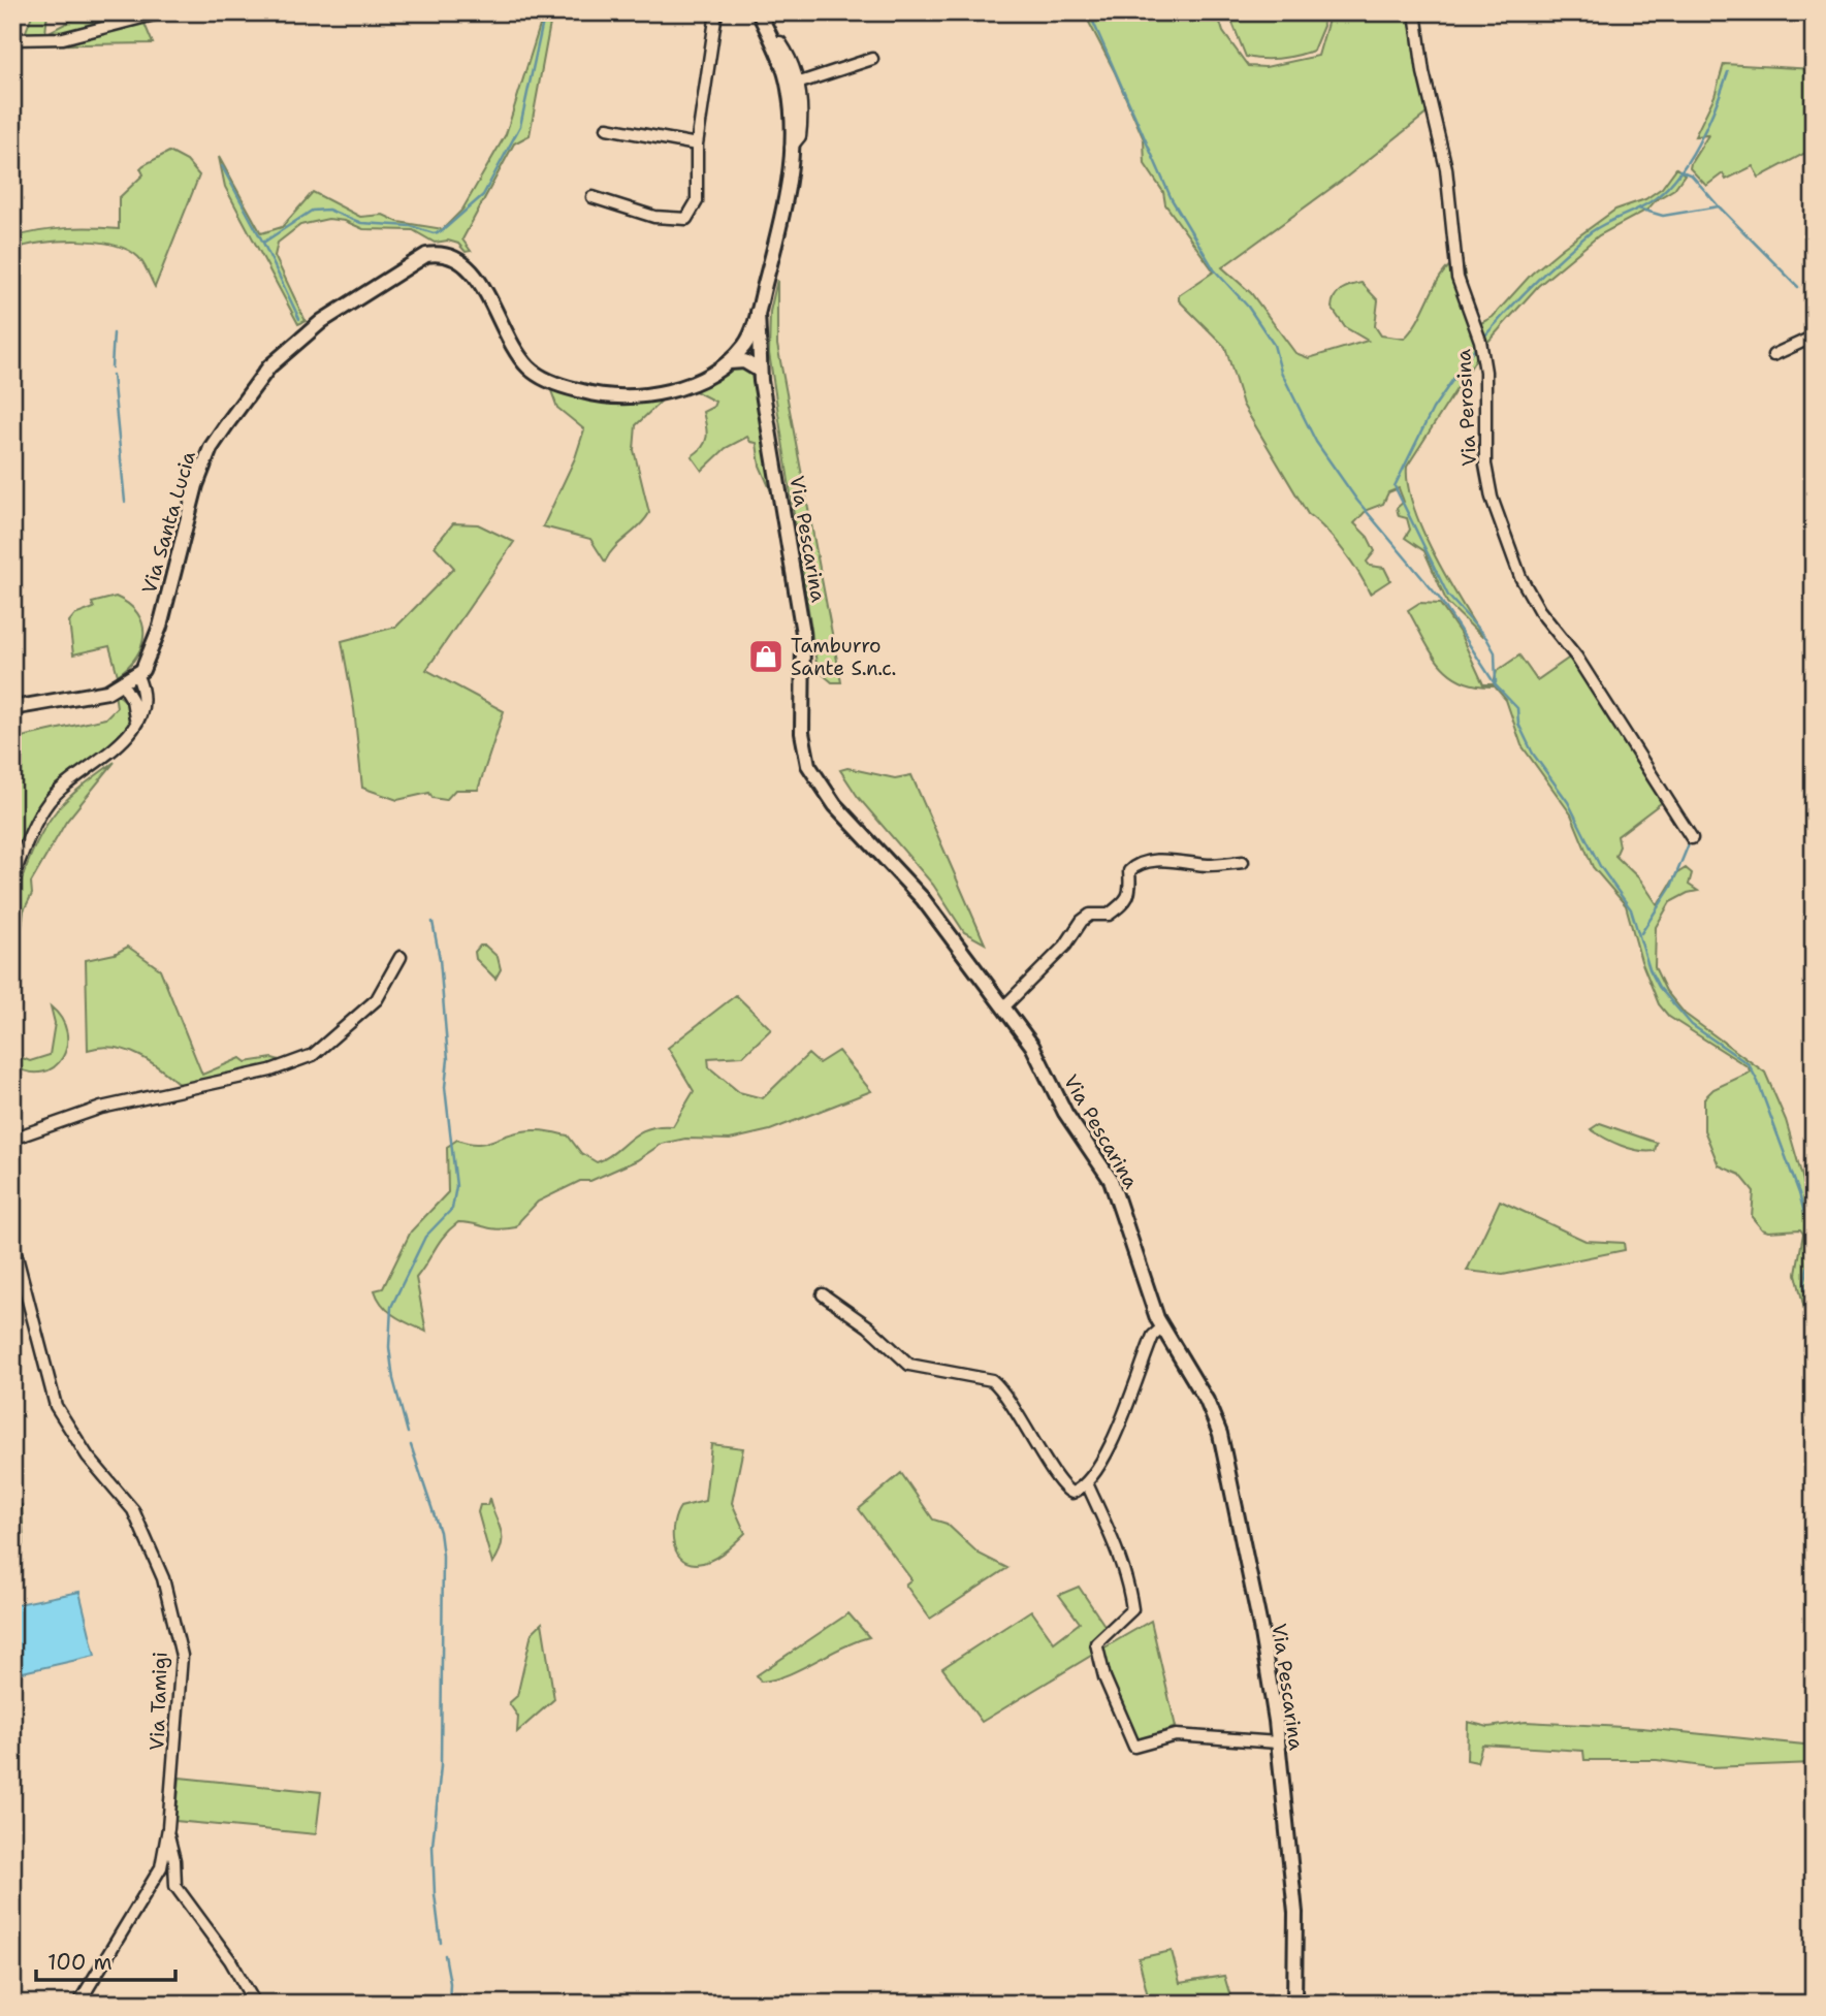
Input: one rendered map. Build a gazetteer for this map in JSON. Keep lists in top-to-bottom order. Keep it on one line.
{"streets":{"street":["Via Perosina","Via Santa Lucia","Via Pescarina","Via Tamigi"]},"crossings":[["Via Santa Lucia","Via Pescarina"]],"places":{"shop":["Tamburro Sante S.n.c."]},"scale_bar":"100 m"}
